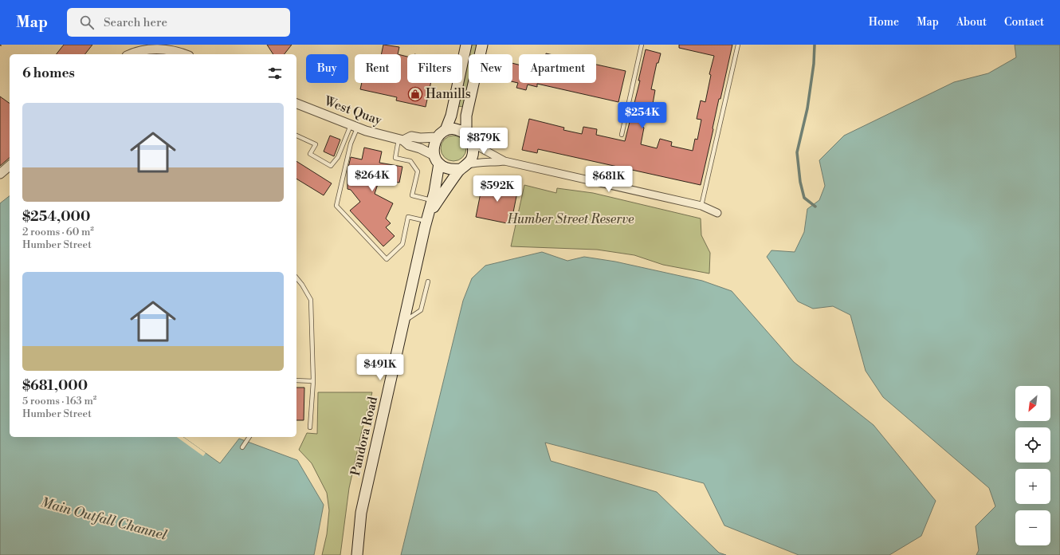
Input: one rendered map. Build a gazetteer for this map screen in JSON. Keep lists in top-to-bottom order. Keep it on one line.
{"streets":{"main road":["Pandora Road"],"street":["West Quay"]},"crossings":[["West Quay","Pandora Road"]],"water":["Main Outfall Channel"],"parks":["Humber Street Reserve"],"places":{"shop":["Hamills"]},"north":"bottom left","page":{"header":"Map","search":"Search here","nav":["Home","Map","About","Contact"],"chip":["Buy","Rent","Filters","New","Apartment"],"heading":"6 homes","list":[{"name":"$254,000","note":"2 rooms · 60 m² · Humber Street"},{"name":"$681,000","note":"5 rooms · 163 m² · Humber Street"}],"price":["$254K","$879K","$264K","$681K","$592K","$491K"],"map_buttons":["+","−"]}}
